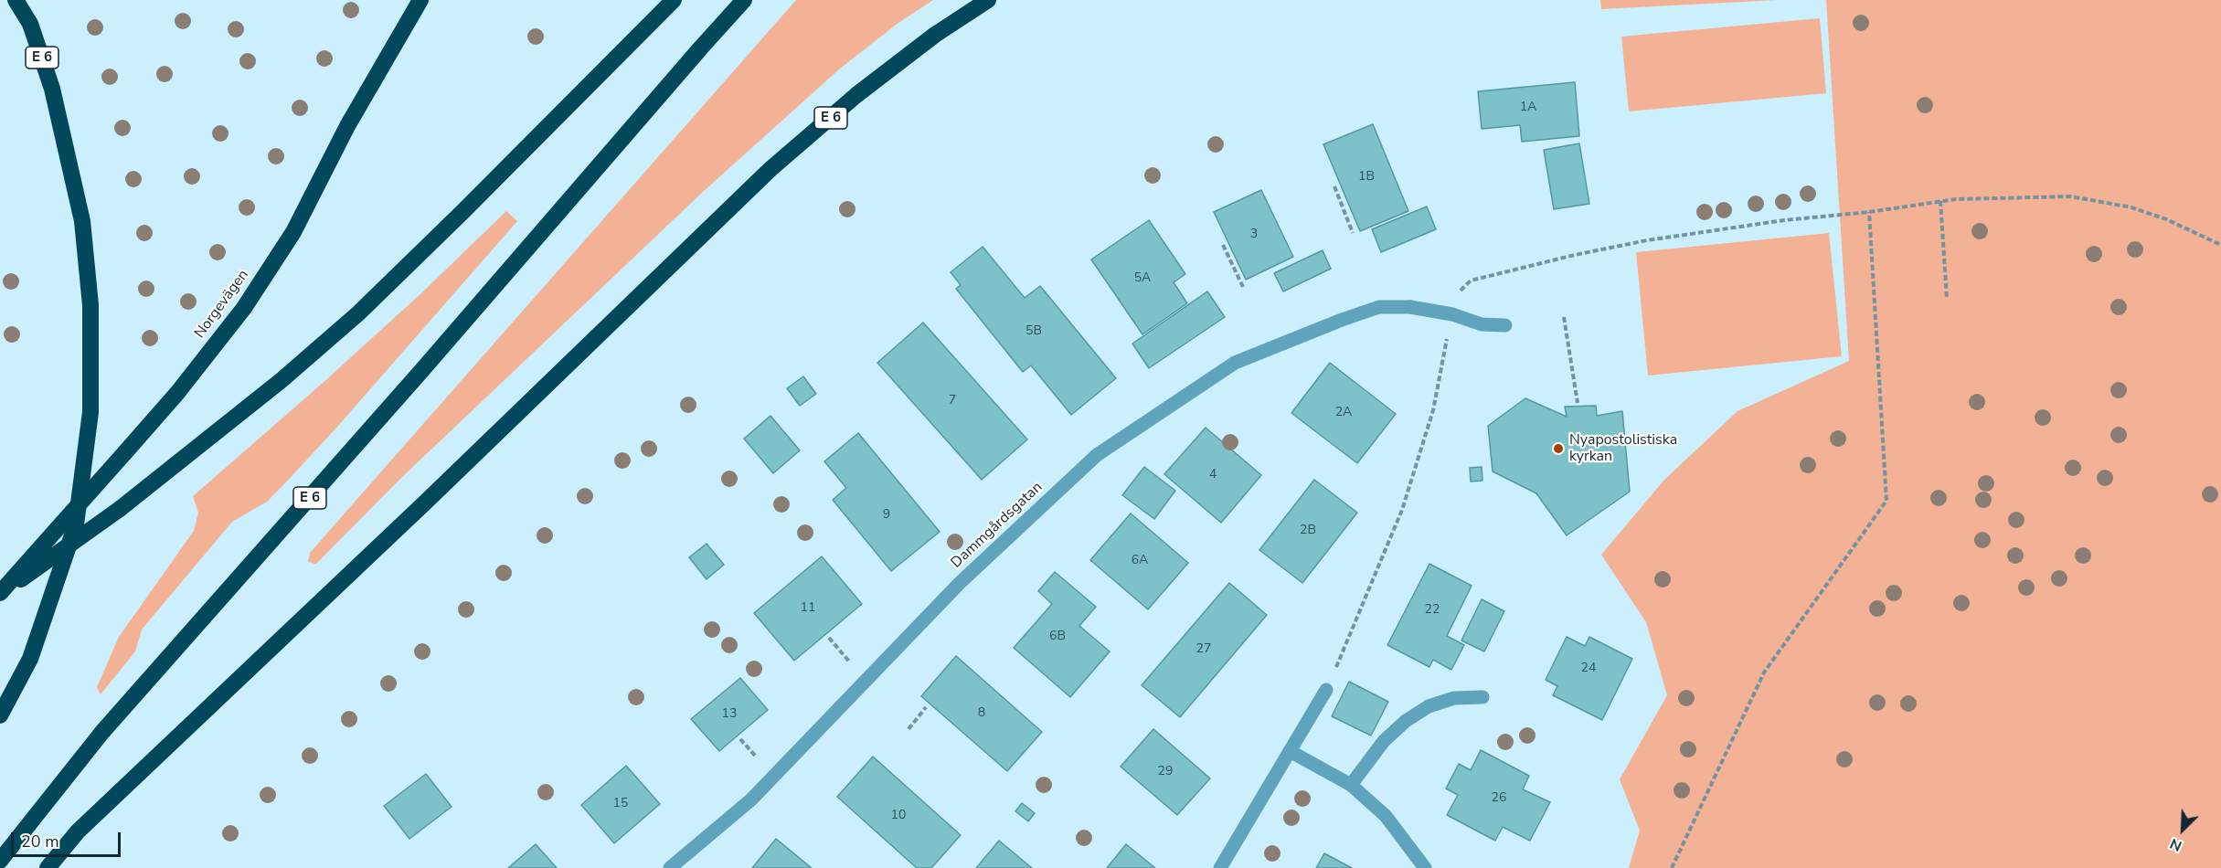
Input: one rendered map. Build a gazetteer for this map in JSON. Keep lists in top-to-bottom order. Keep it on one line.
{"streets":{"highway":["E 6","Norgevägen"],"street":["Dammgårdsgatan"]},"places":["Nyapostolistiska kyrkan"],"house_numbers":["1A","1B","3","5A","5B","7","2A","4","9","2B","6A","11","22","6B","27","24","8","13","29","26","15","10"],"scale_bar":"20 m","north":"bottom left"}
